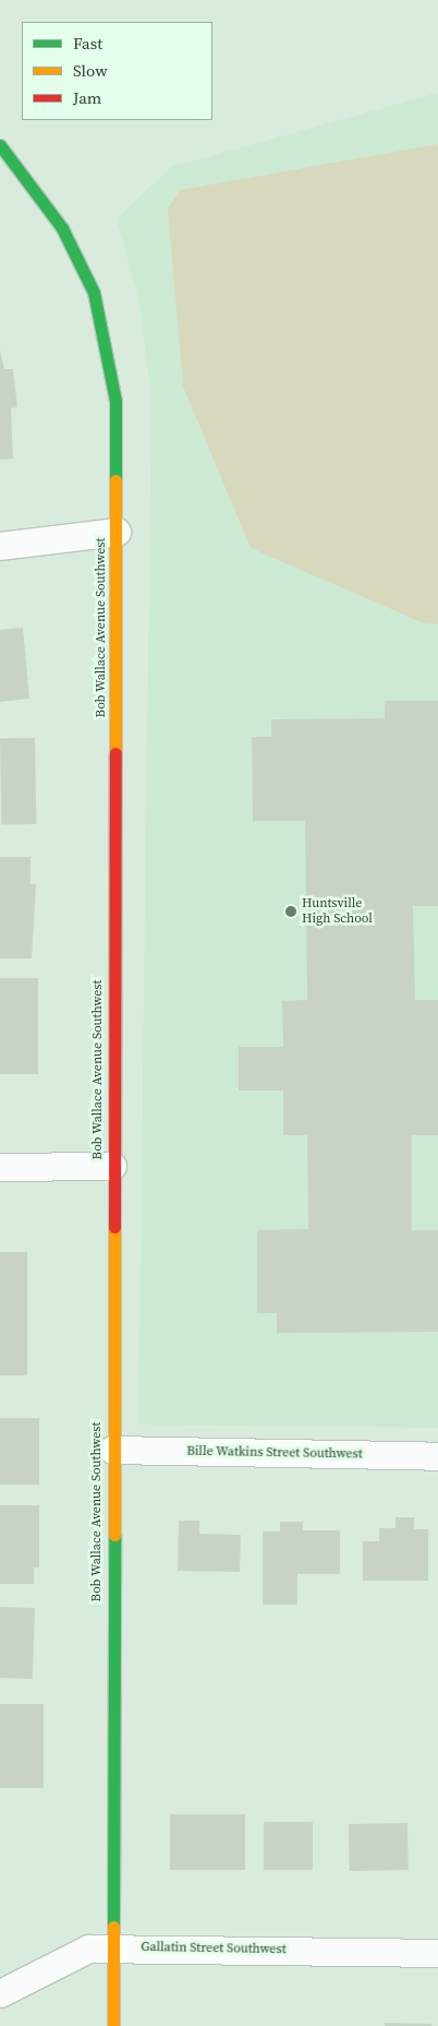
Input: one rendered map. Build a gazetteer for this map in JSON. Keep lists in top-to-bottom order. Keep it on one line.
{"streets":{"main road":["Bob Wallace Avenue Southwest"],"street":["Bille Watkins Street Southwest","Gallatin Street Southwest"]},"crossings":[["Bob Wallace Avenue Southwest","Bille Watkins Street Southwest"],["Bob Wallace Avenue Southwest","Gallatin Street Southwest"]],"places":["Huntsville High School"],"legend":["Fast","Slow","Jam"]}
